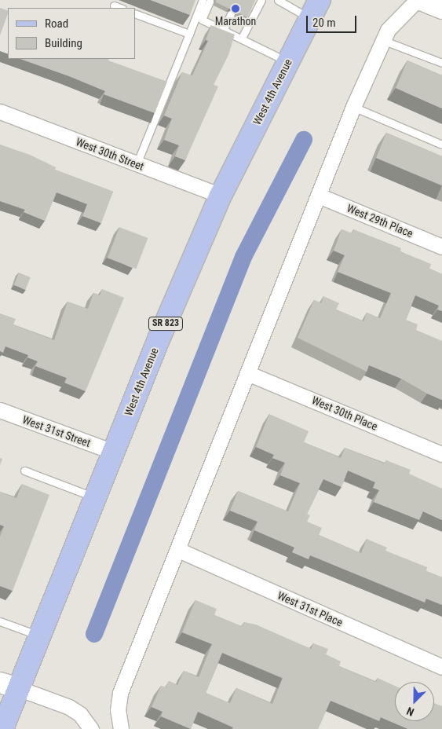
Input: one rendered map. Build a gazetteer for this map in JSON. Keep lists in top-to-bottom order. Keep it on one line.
{"streets":{"main road":["West 4th Avenue","SR 823"],"street":["West 30th Street","West 29th Place","West 30th Place","West 31st Street","West 31st Place"]},"crossings":[["West 4th Avenue","West 30th Street"],["West 4th Avenue","West 31st Street"]],"places":["Marathon"],"legend":["Road","Building"],"scale_bar":"20 m","north":"bottom left"}
